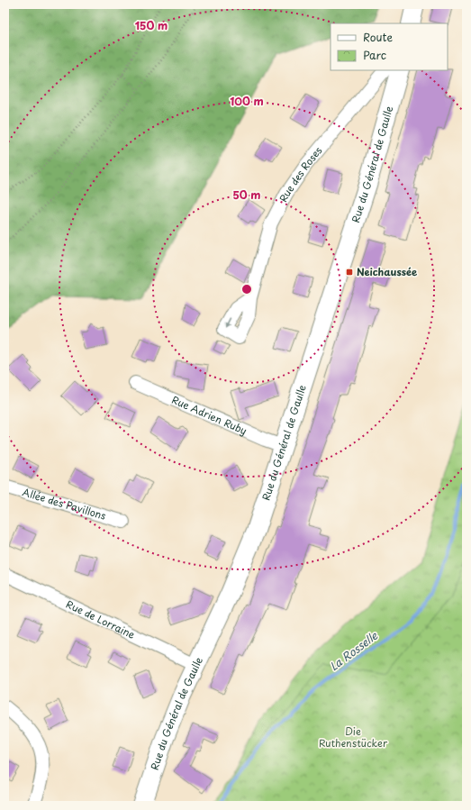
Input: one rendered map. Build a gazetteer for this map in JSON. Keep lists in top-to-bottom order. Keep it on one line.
{"streets":{"main road":["Rue du Général de Gaulle"],"street":["Rue des Roses","Rue Adrien Ruby","Allée des Pavillons","Rue de Lorraine"]},"crossings":[["Rue du Général de Gaulle","Rue Adrien Ruby"],["Rue du Général de Gaulle","Rue de Lorraine"]],"water":["La Rosselle"],"parks":["Die Ruthenstücker"],"places":{"transit":["Neichaussée"]},"legend":["Route","Parc"],"rings":["150 m","100 m","50 m"]}
